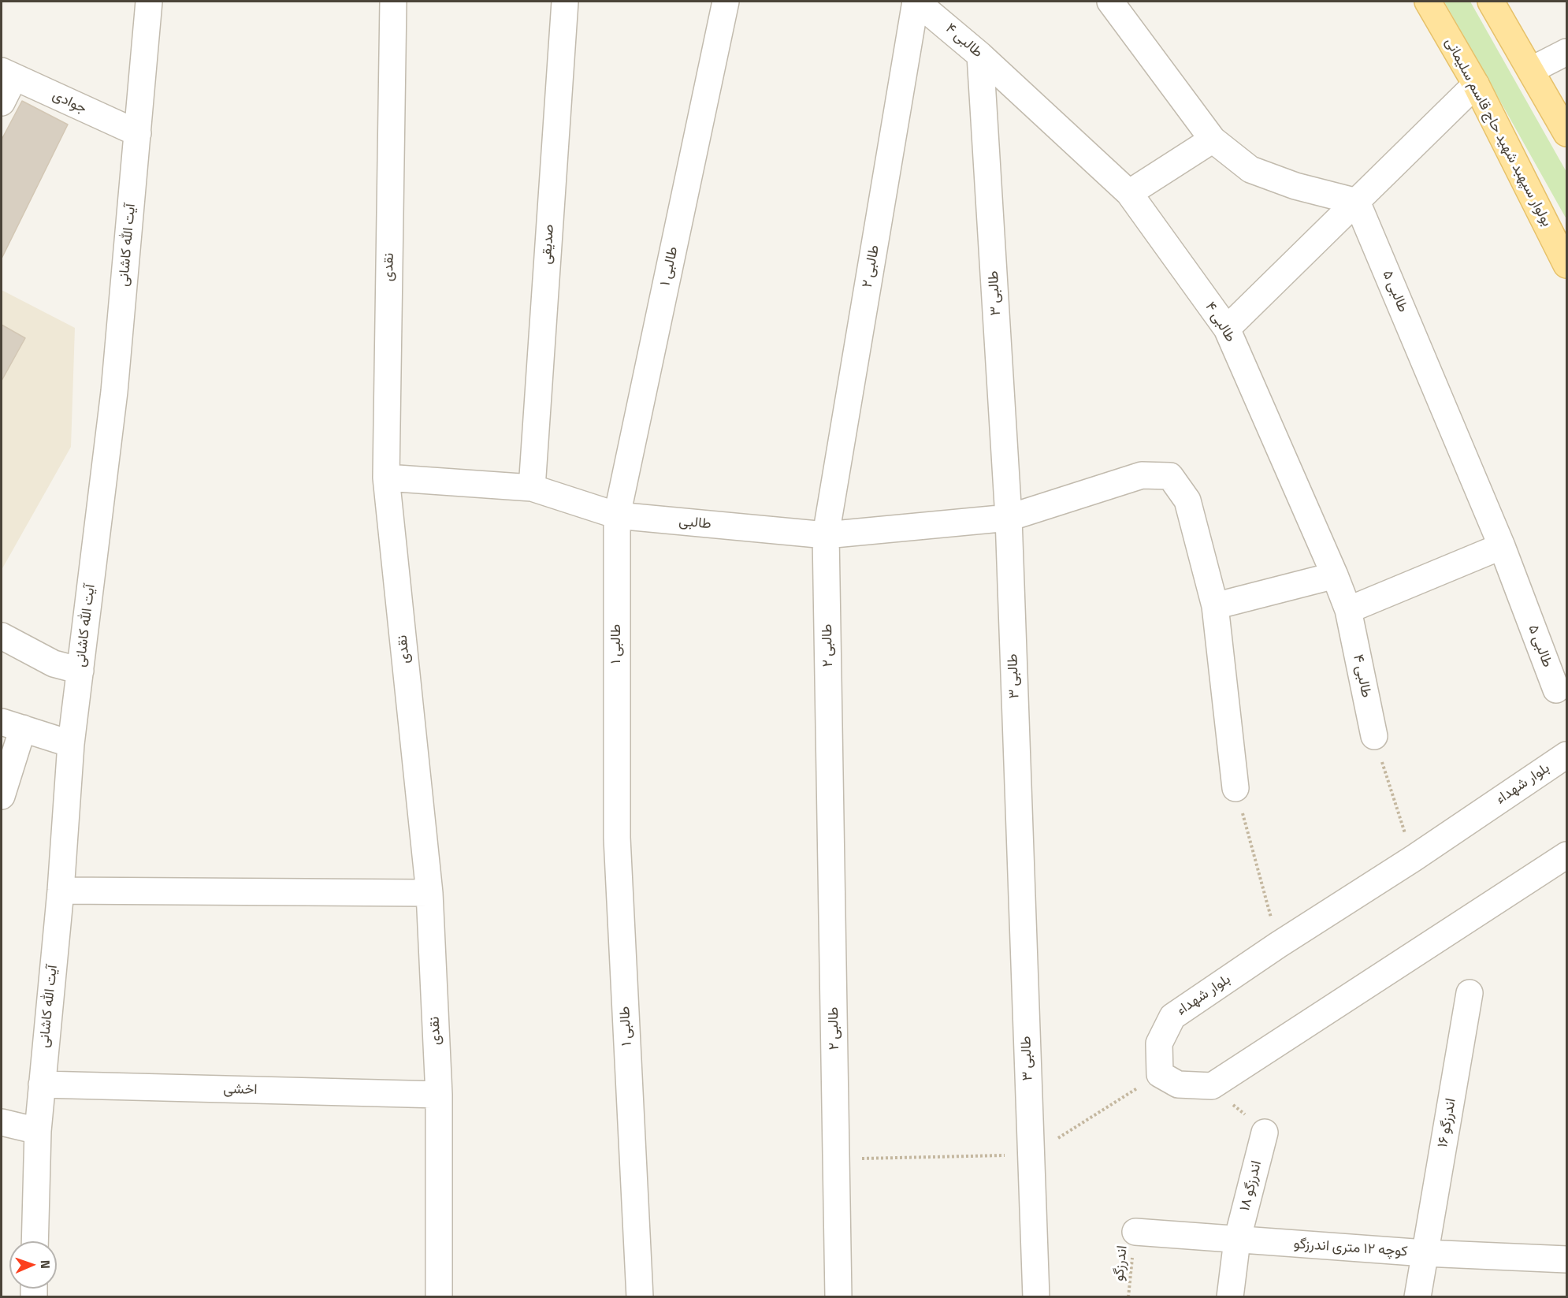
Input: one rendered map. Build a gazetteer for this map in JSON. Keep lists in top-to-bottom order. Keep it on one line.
{"streets":{"main road":["بولوار سپهبد شهید حاج قاسم سلیمانی"],"street":["طالبی ۴","جوادی","صدیقی","آیت الله کاشانی","طالبی ۱","طالبی ۲","نقدی","طالبی ۵","طالبی ۳","طالبی","بلوار شهداء","اخشی","اندرزگو ۱۶","اندرزگو ۱۸","کوچه ۱۲ متری اندرزگو"],"path":["اندرزگو"]},"crossings":[["طالبی ۴","طالبی ۲"],["طالبی ۴","طالبی ۳"],["جوادی","آیت الله کاشانی"],["صدیقی","طالبی"],["آیت الله کاشانی","اخشی"],["طالبی ۱","طالبی"],["طالبی ۲","طالبی"],["نقدی","طالبی"],["نقدی","اخشی"],["طالبی ۳","طالبی"],["اندرزگو ۱۶","کوچه ۱۲ متری اندرزگو"],["اندرزگو ۱۸","کوچه ۱۲ متری اندرزگو"],["کوچه ۱۲ متری اندرزگو","اندرزگو"]],"north":"right"}
